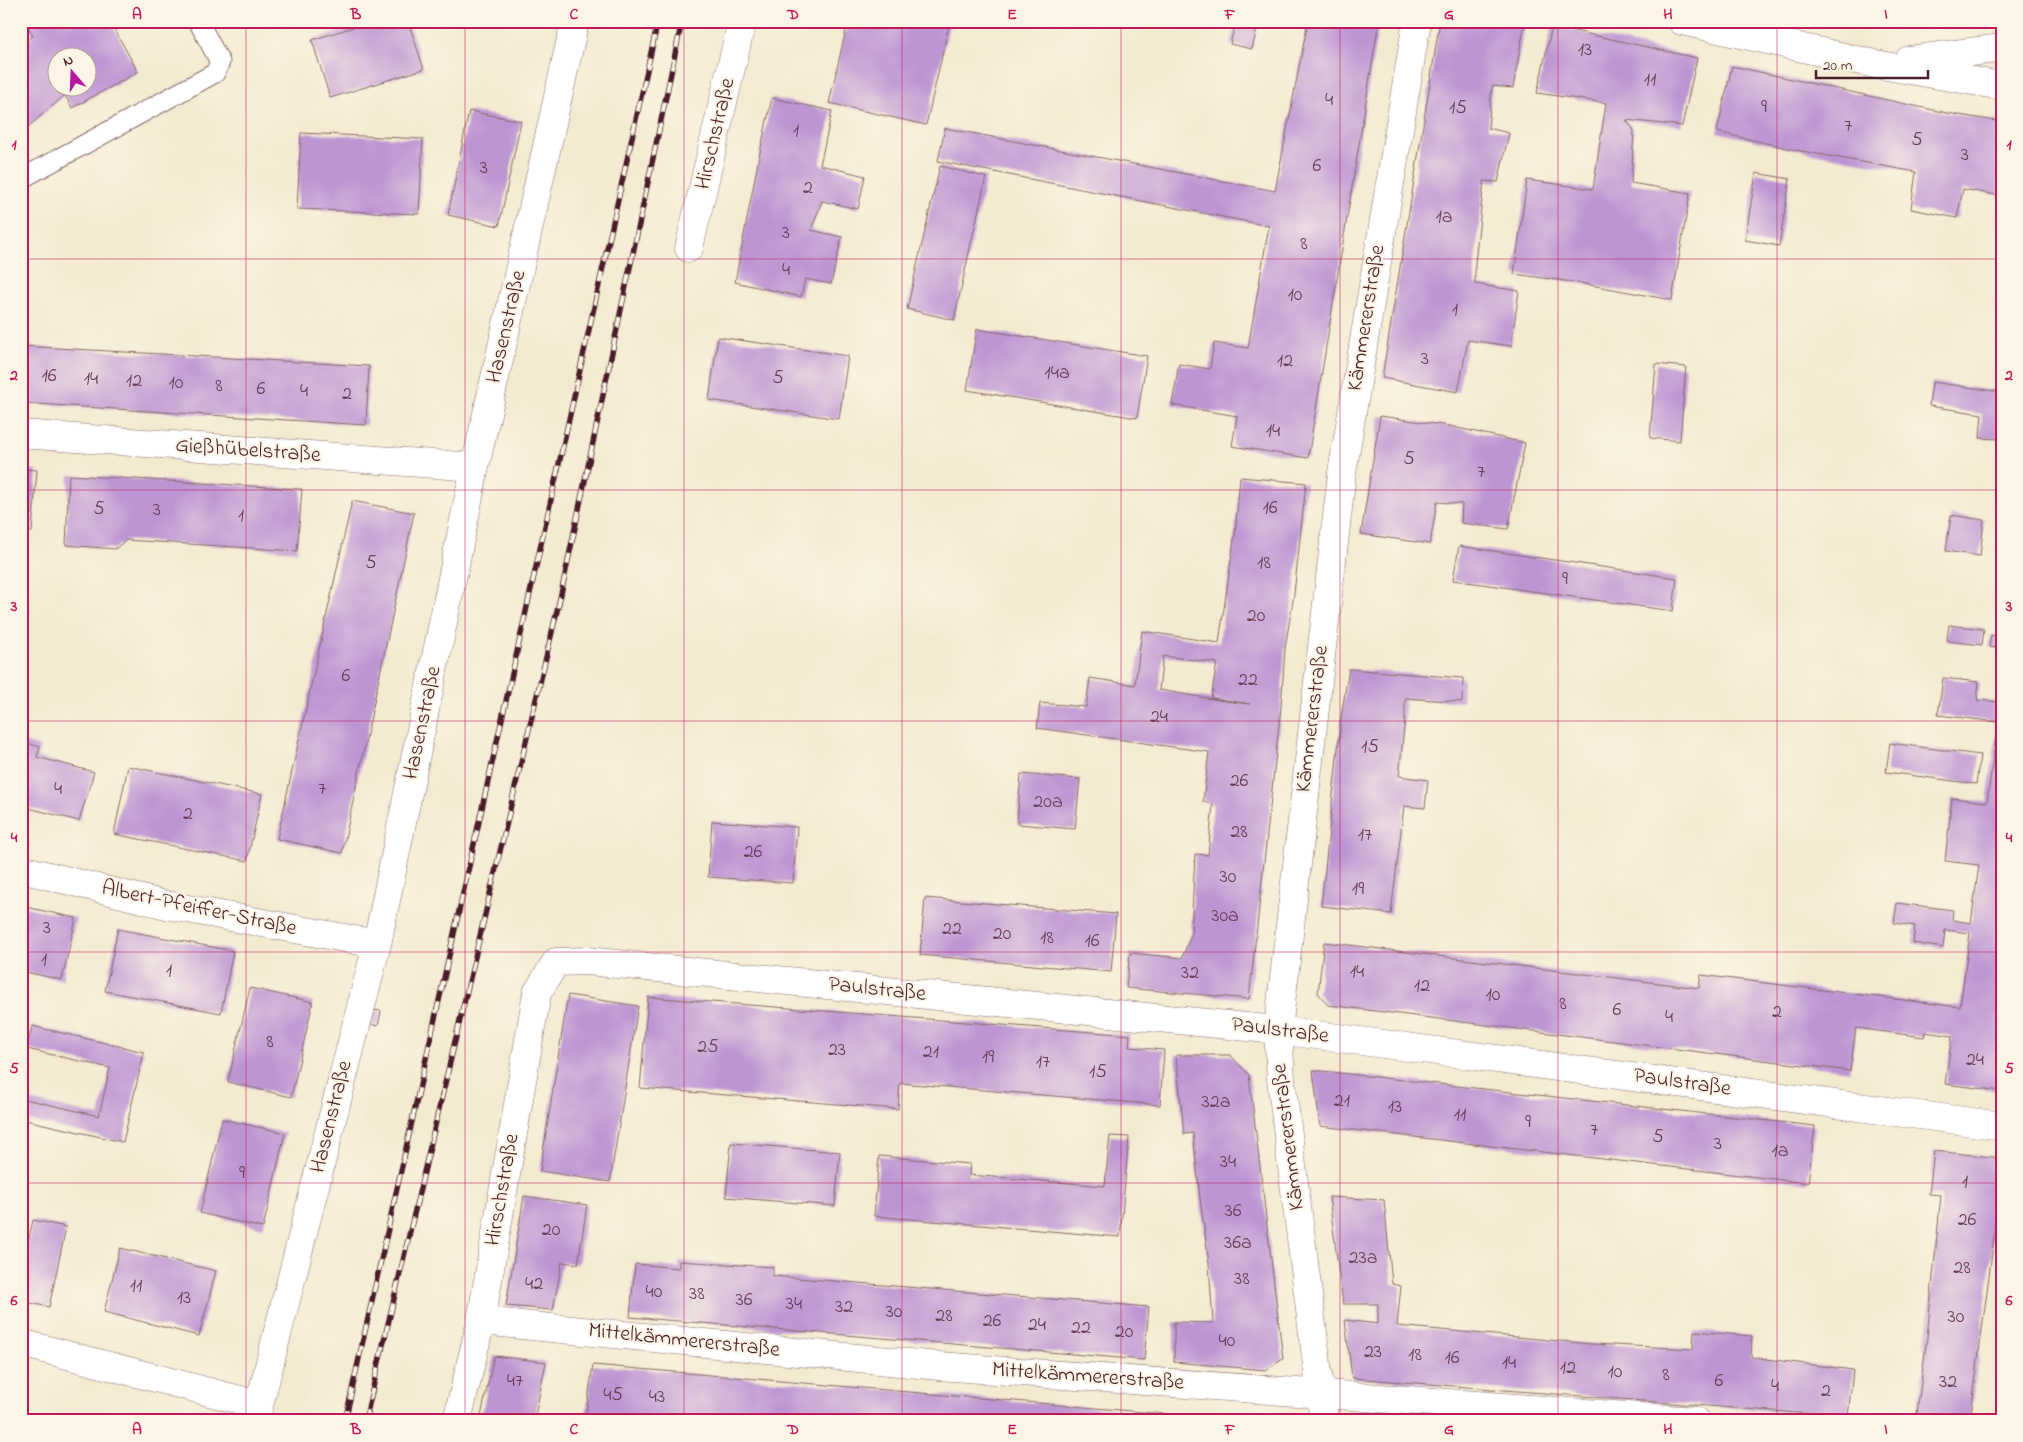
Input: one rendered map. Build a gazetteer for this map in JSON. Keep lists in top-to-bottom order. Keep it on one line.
{"streets":{"street":["Hirschstraße","Kämmererstraße","Hasenstraße","Gießhübelstraße","Albert-Pfeiffer-Straße","Paulstraße","Mittelkämmererstraße"]},"crossings":[["Hirschstraße","Paulstraße"],["Hirschstraße","Mittelkämmererstraße"],["Kämmererstraße","Paulstraße"],["Kämmererstraße","Mittelkämmererstraße"],["Hasenstraße","Gießhübelstraße"],["Hasenstraße","Albert-Pfeiffer-Straße"]],"house_numbers":["13","11","4","9","15","7","1","5","3","6","3","2","1a","3","8","4","10","1","3","12","14a","16","5","14","12","10","8","6","4","2","14","5","7","16","5","3","1","5","18","9","20","6","22","24","15","26","4","7","20a","2","28","17","26","30","19","30a","3","22","20","18","16","1","1","14","32","12","10","8","6","2","4","8","25","23","21","19","24","17","15","21","32a","13","11","9","7","5","3","1a","34","9","1","36","26","20","36a","23a","28","38","42","11","40","38","13","36","34","32","30","28","30","26","24","22","20","40","23","18","16","14","12","10","8","47","6","32","4","2","45","43"],"scale_bar":"20 m","north":"top","grid":{"columns":["A","B","C","D","E","F","G","H","I"],"rows":["1","2","3","4","5","6"]}}
